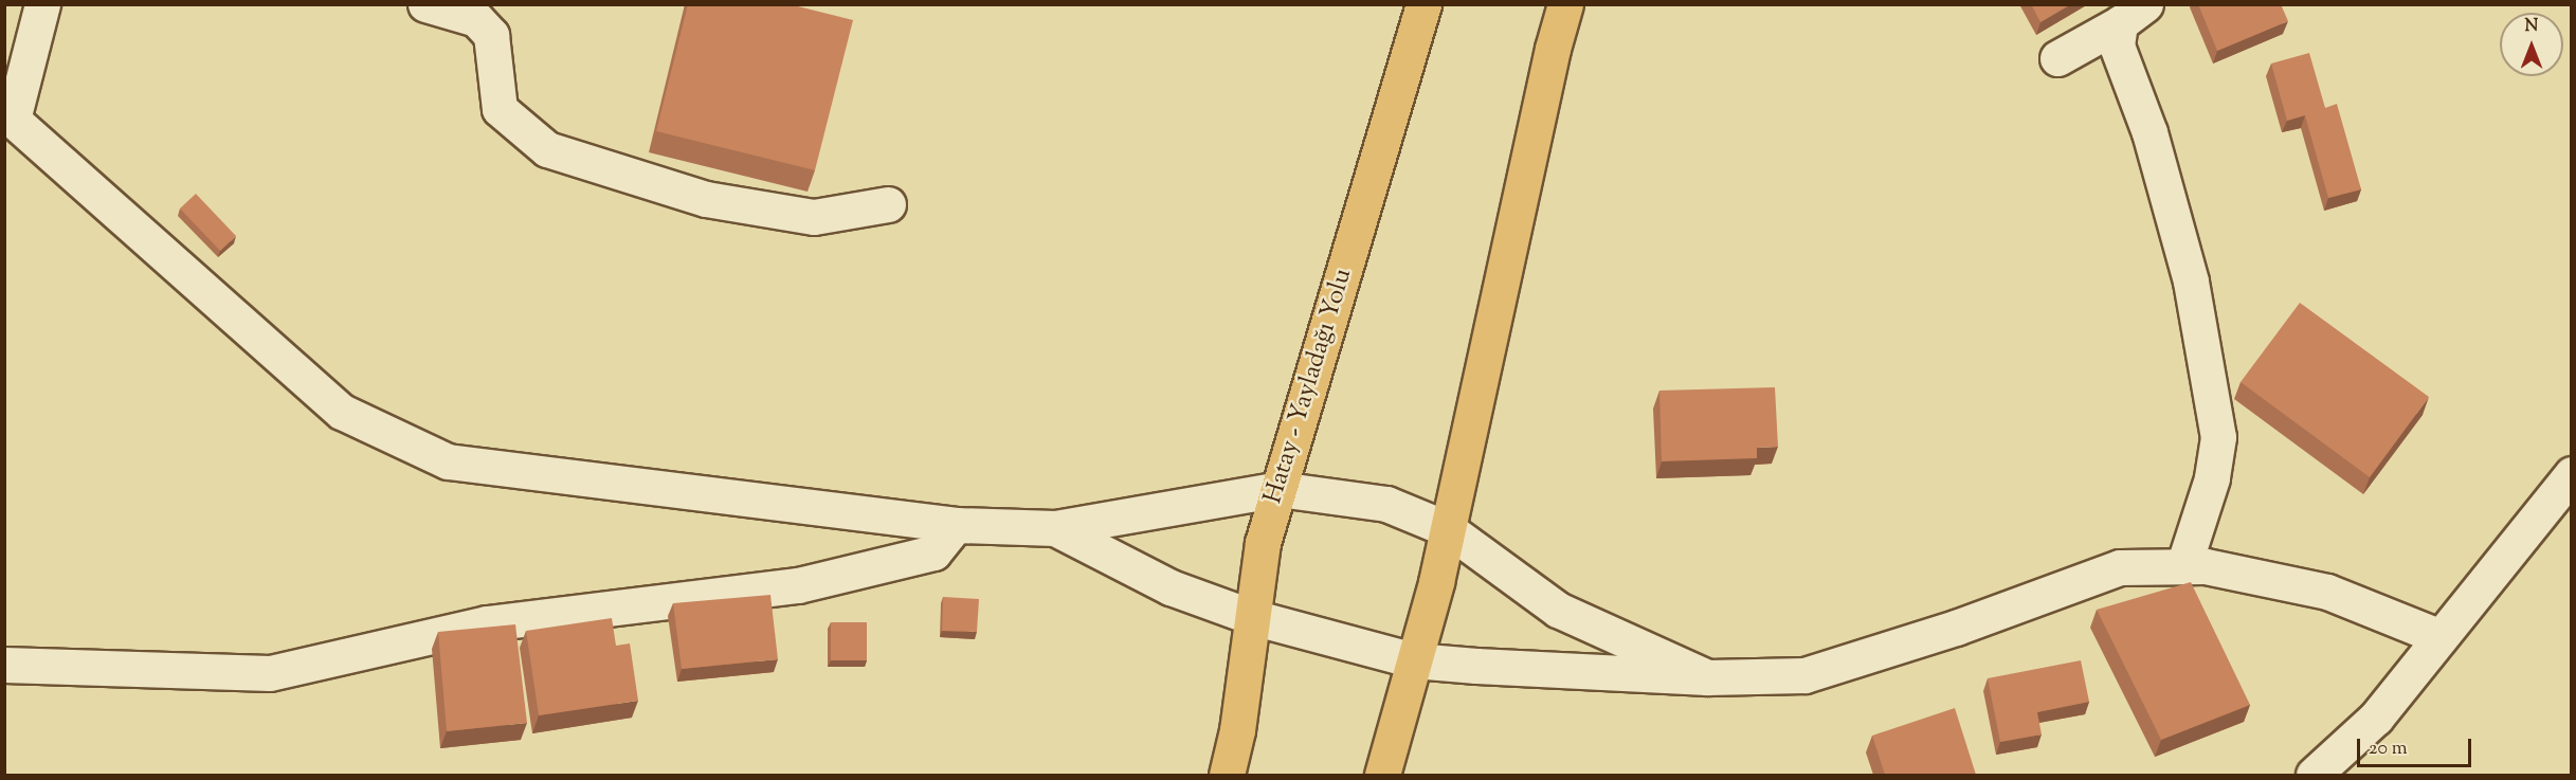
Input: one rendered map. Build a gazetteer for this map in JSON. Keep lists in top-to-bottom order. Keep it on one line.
{"streets":{"highway":["Hatay - Yayladağı Yolu"]},"scale_bar":"20 m","north":"top"}
